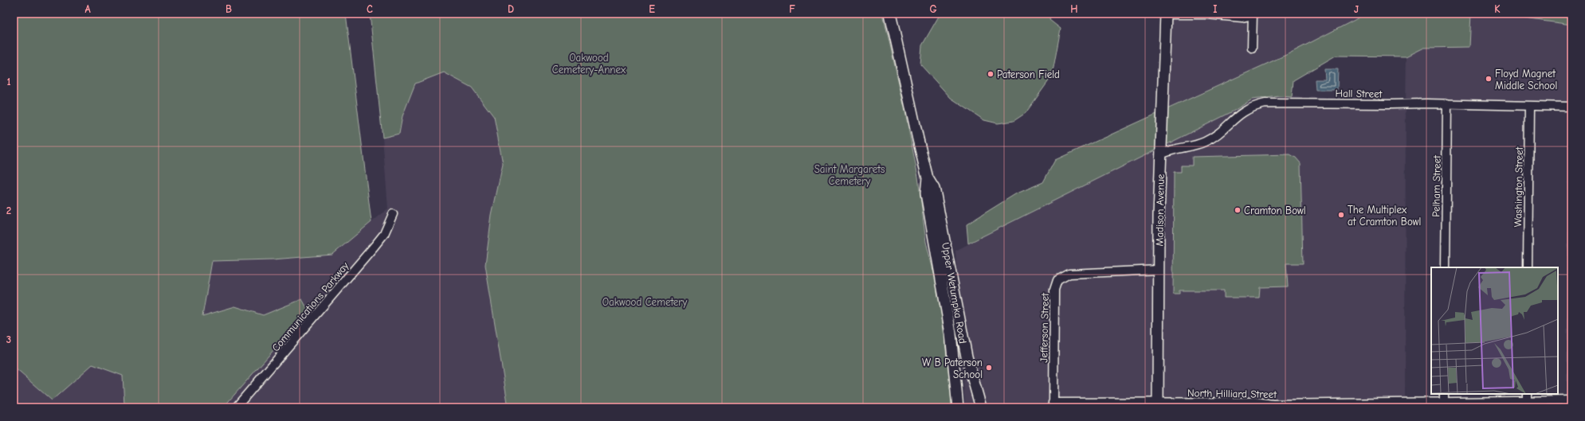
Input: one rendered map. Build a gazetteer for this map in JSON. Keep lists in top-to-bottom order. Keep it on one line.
{"streets":{"main road":["Madison Avenue","Upper Wetumpka Road"],"street":["Hall Street","Pelham Street","Washington Street","Communications Parkway","Jefferson Street","North Hilliard Street"]},"crossings":[["Hall Street","Pelham Street"],["Hall Street","Washington Street"],["Hall Street","Madison Avenue"],["Madison Avenue","Jefferson Street"],["Madison Avenue","North Hilliard Street"],["Jefferson Street","North Hilliard Street"]],"parks":["Oakwood Cemetery-Annex","Saint Margarets Cemetery","Oakwood Cemetery"],"places":["Paterson Field","Floyd Magnet Middle School","Cramton Bowl","The Multiplex at Cramton Bowl","W B Paterson School"],"grid":{"columns":["A","B","C","D","E","F","G","H","I","J","K"],"rows":["1","2","3"]}}
